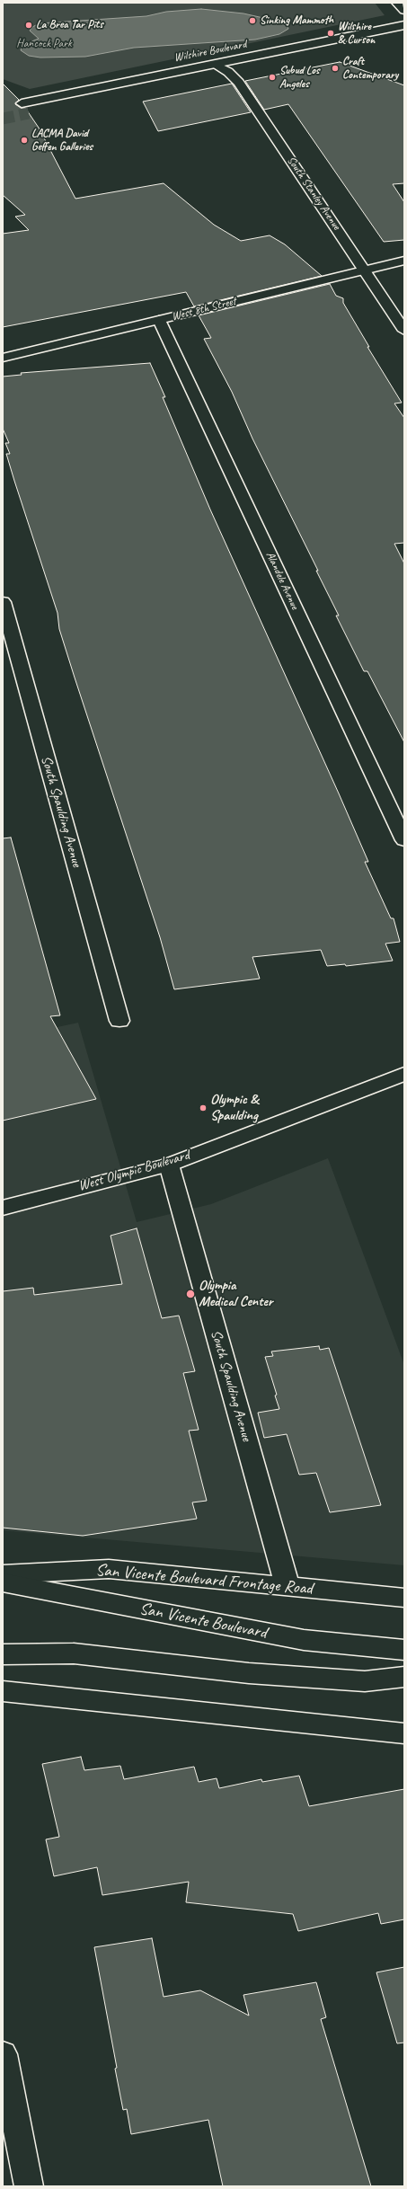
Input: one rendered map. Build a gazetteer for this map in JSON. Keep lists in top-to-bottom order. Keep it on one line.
{"streets":{"street":["Wilshire Boulevard","South Stanley Avenue","West 8th Street","Alandele Avenue","South Spaulding Avenue","West Olympic Boulevard","San Vicente Boulevard Frontage Road","San Vicente Boulevard"]},"crossings":[["Wilshire Boulevard","South Stanley Avenue"],["South Stanley Avenue","West 8th Street"],["West 8th Street","Alandele Avenue"],["South Spaulding Avenue","West Olympic Boulevard"],["South Spaulding Avenue","San Vicente Boulevard Frontage Road"]],"parks":["Hancock Park"],"places":["Sinking Mammoth","La Brea Tar Pits","Wilshire & Curson","Craft Contemporary","Subud Los Angeles","LACMA David Geffen Galleries","Olympic & Spaulding","Olympia Medical Center"]}
